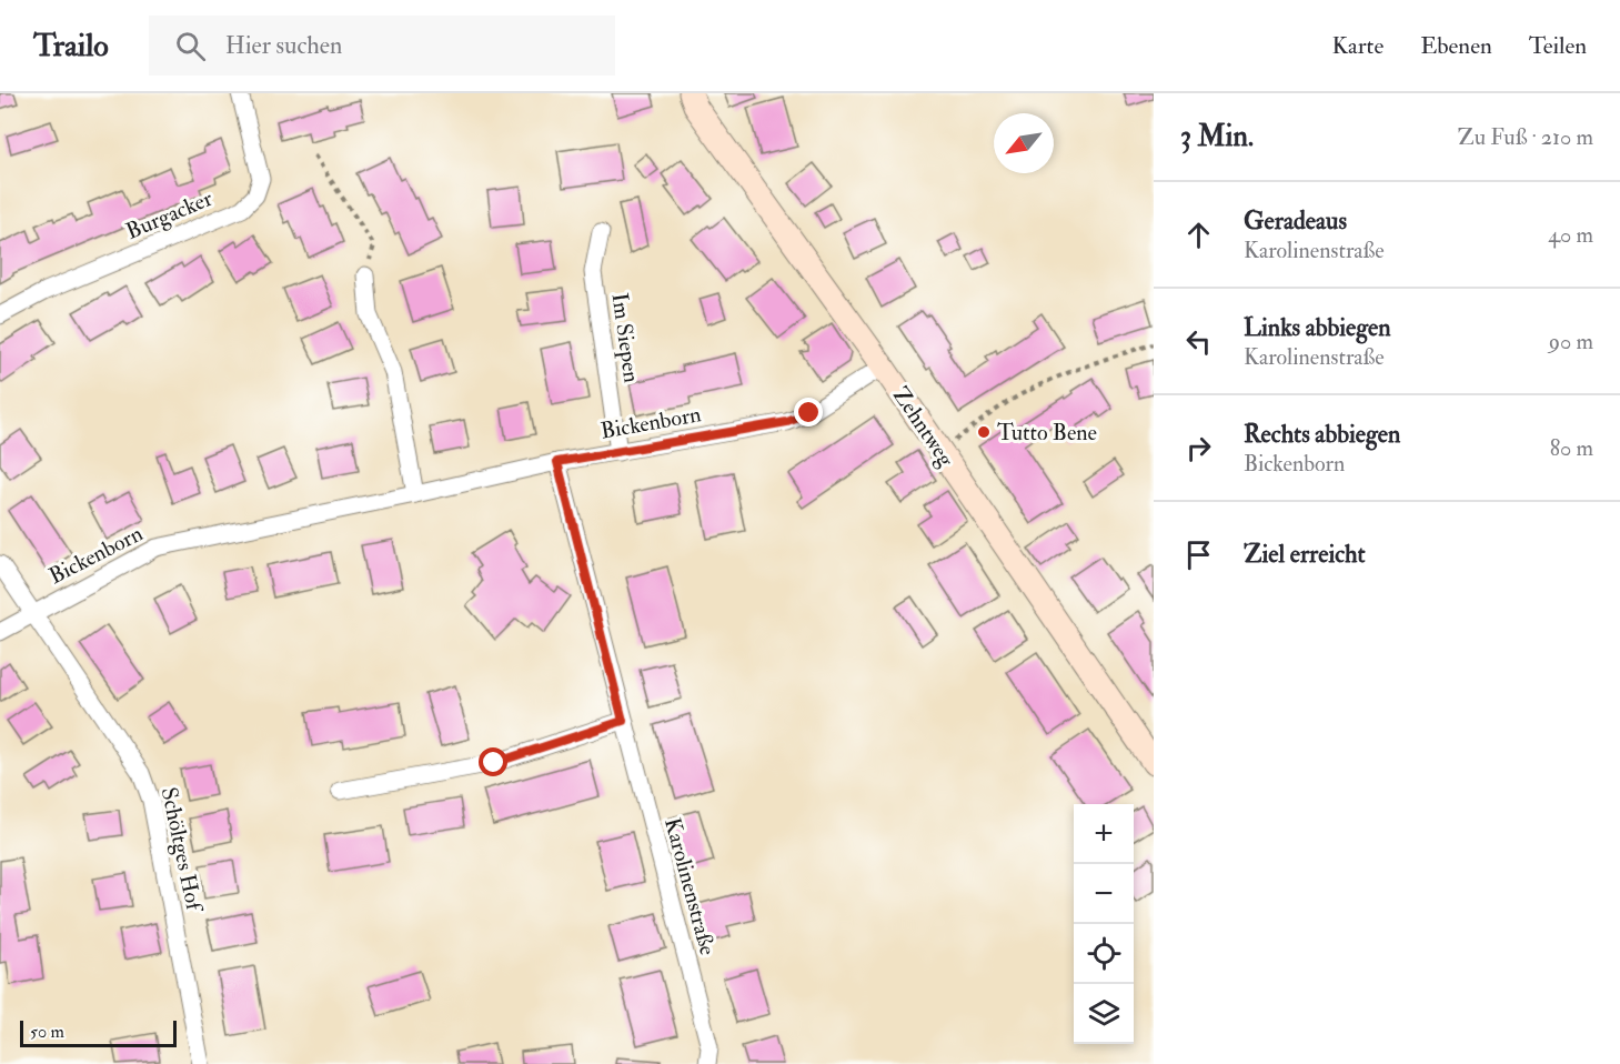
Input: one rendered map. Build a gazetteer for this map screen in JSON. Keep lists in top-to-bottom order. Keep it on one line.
{"streets":{"street":["Burgacker","Im Siepen","Bickenborn","Zehntweg","Schöltges Hof","Karolinenstraße"]},"crossings":[["Im Siepen","Bickenborn"],["Bickenborn","Zehntweg"],["Bickenborn","Schöltges Hof"],["Bickenborn","Karolinenstraße"]],"places":["Tutto Bene"],"scale_bar":"50 m","north":"bottom left","page":{"header":"Trailo","search":"Hier suchen","nav":["Karte","Ebenen","Teilen"],"heading":["3 Min.","Zu Fuß · 210 m"],"list":[["Geradeaus","Karolinenstraße","40 m"],["Links abbiegen","Karolinenstraße","90 m"],["Rechts abbiegen","Bickenborn","80 m"],"Ziel erreicht"],"map_buttons":["+","−"],"scale":"50 m"}}
